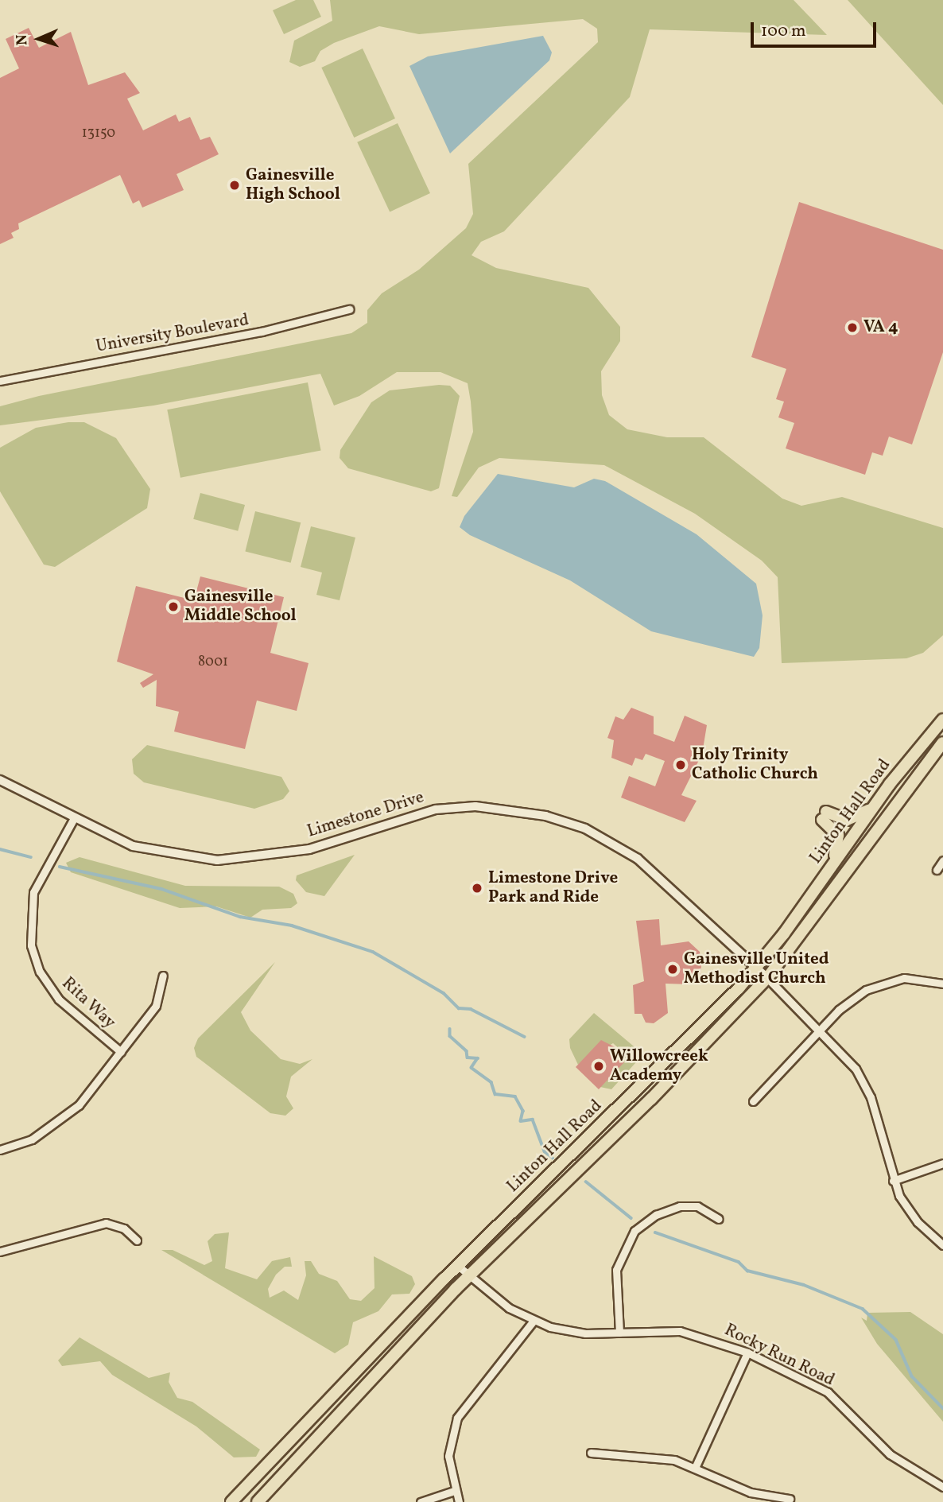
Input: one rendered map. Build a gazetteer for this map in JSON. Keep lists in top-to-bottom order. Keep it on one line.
{"streets":{"main road":["Linton Hall Road"],"street":["University Boulevard","Limestone Drive","Rita Way","Rocky Run Road"]},"crossings":[["Linton Hall Road","Limestone Drive"],["Linton Hall Road","Rocky Run Road"],["Limestone Drive","Rita Way"]],"places":["Gainesville High School","VA 4","Gainesville Middle School","Holy Trinity Catholic Church","Limestone Drive Park and Ride","Gainesville United Methodist Church","Willowcreek Academy"],"house_numbers":["13150","8001"],"scale_bar":"100 m","north":"left"}
